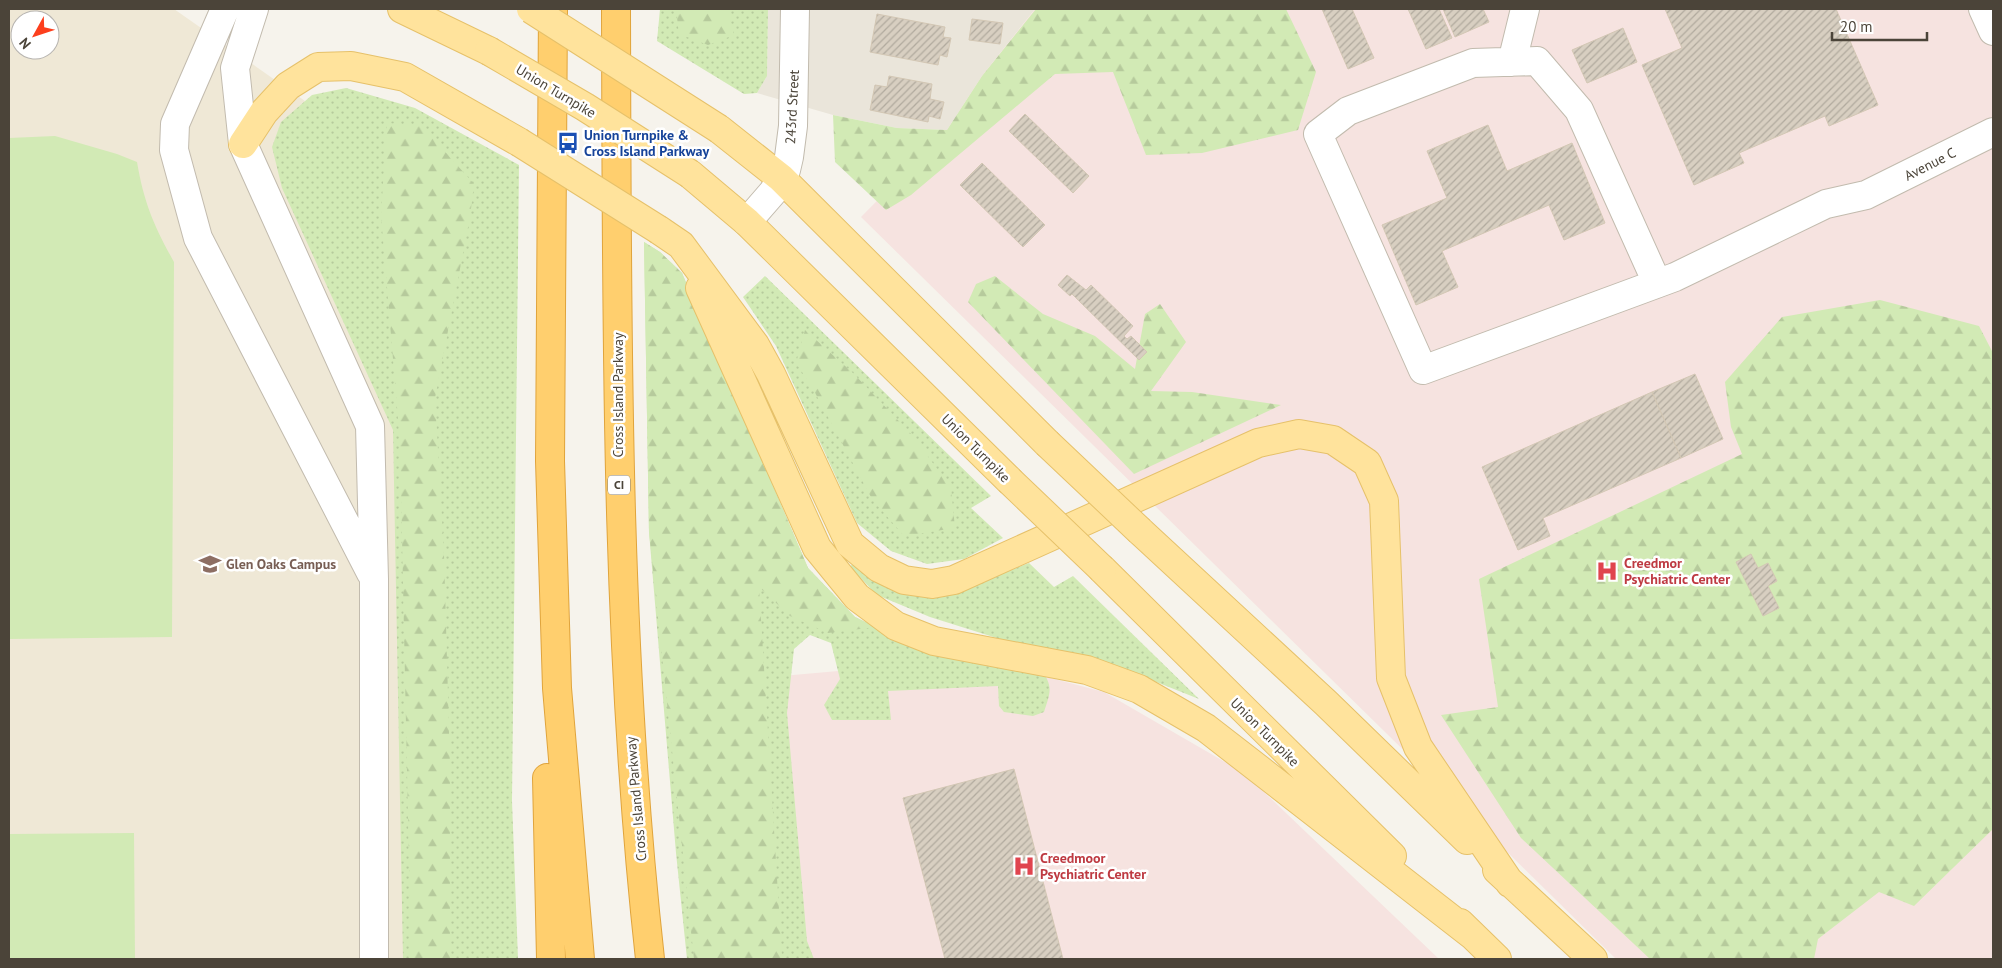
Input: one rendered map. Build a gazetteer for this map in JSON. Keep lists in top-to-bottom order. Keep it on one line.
{"streets":{"highway":["Cross Island Parkway","CI"],"main road":["Union Turnpike"],"street":["243rd Street","Avenue C"]},"crossings":[["Union Turnpike","243rd Street"]],"places":{"bus stop":["Union Turnpike & Cross Island Parkway"],"school or university":["Glen Oaks Campus"],"hospital":["Creedmor Psychiatric Center","Creedmoor Psychiatric Center"]},"scale_bar":"20 m","north":"bottom left"}
